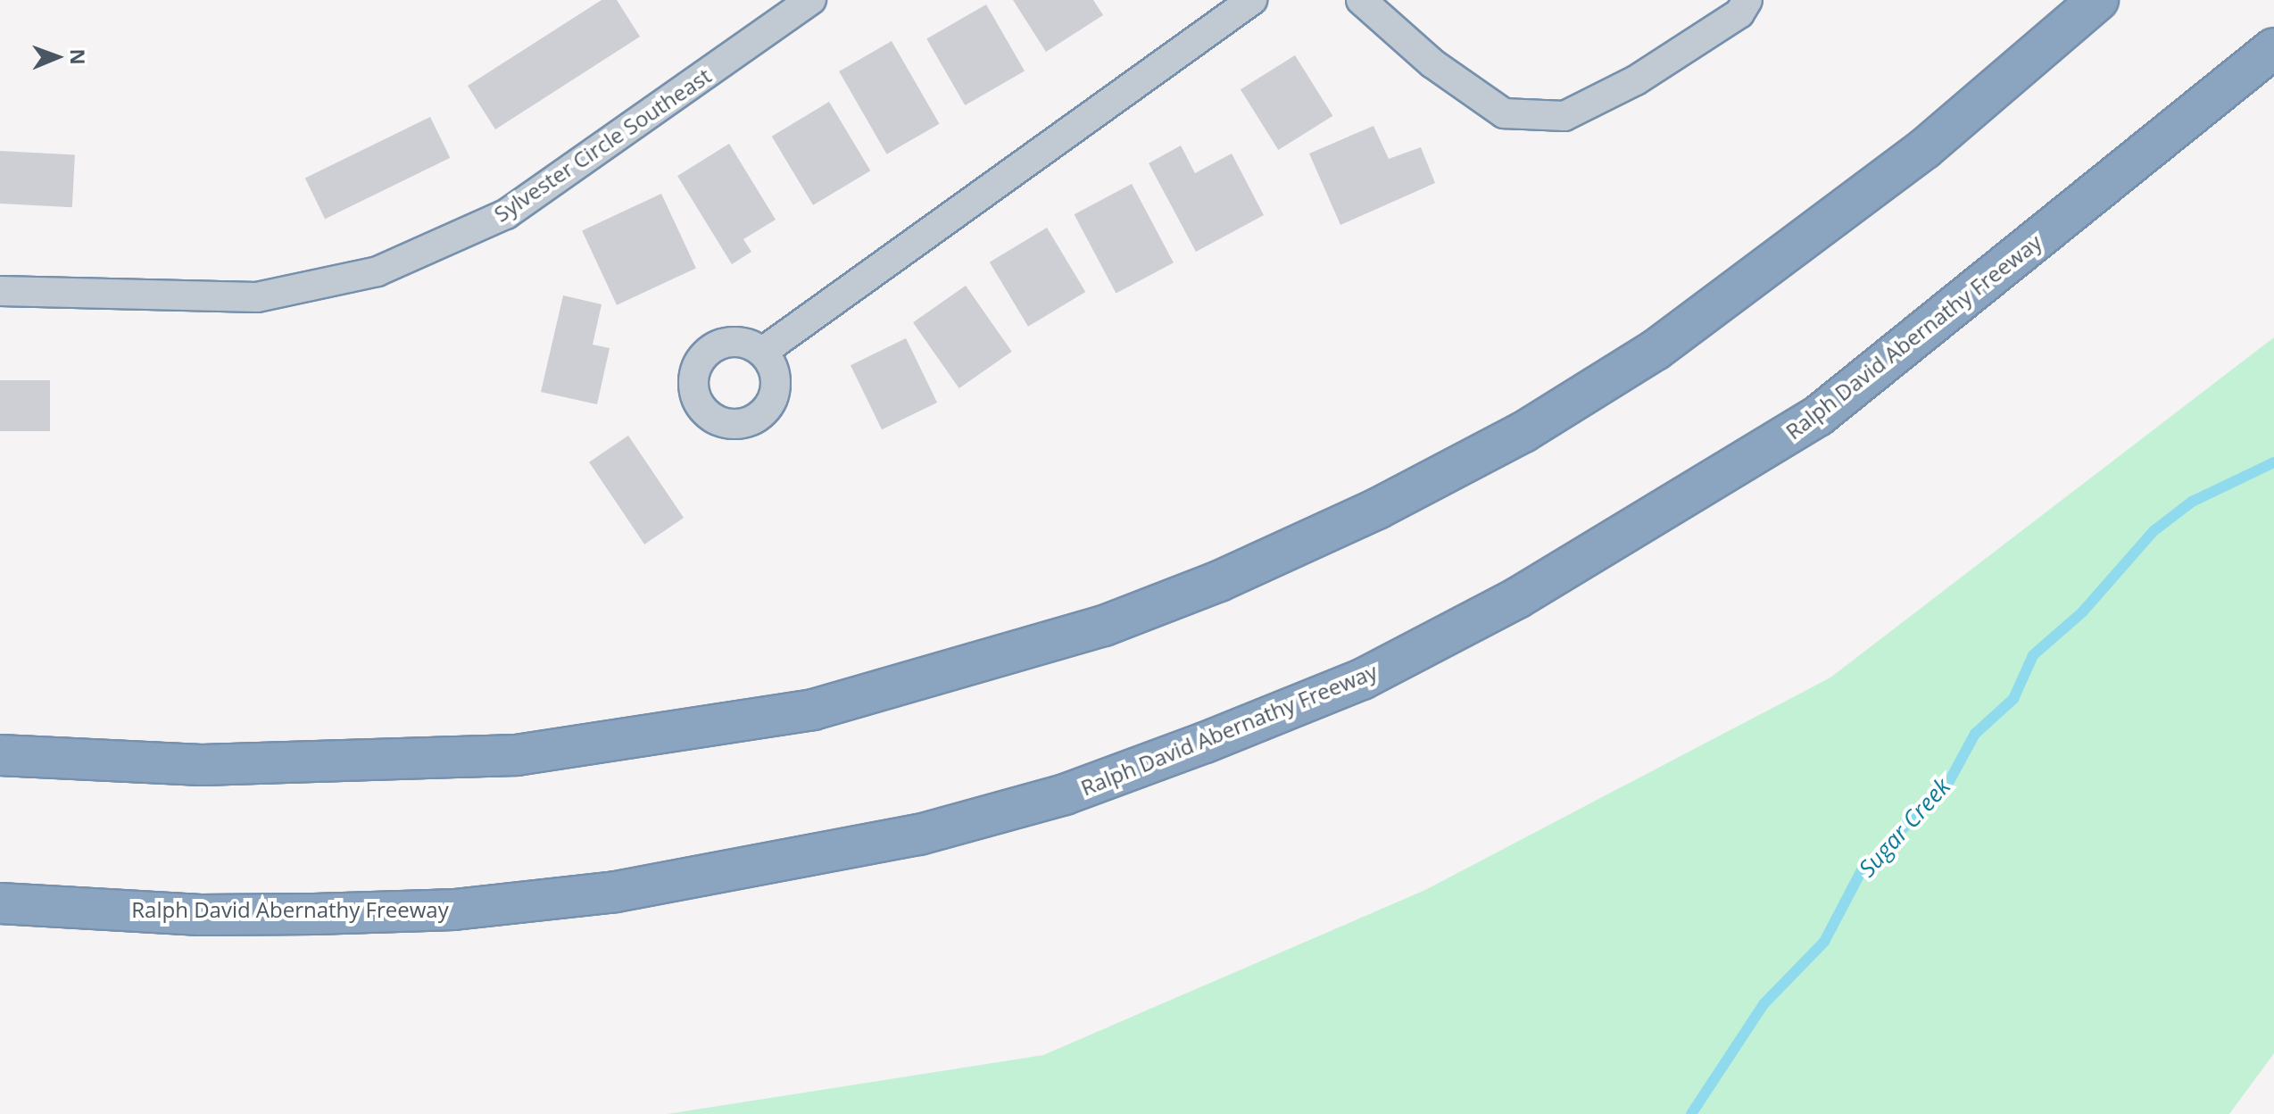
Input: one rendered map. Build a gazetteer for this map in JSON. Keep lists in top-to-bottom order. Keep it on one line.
{"streets":{"highway":["Ralph David Abernathy Freeway"],"street":["Sylvester Circle Southeast"]},"water":["Sugar Creek"],"north":"right"}
